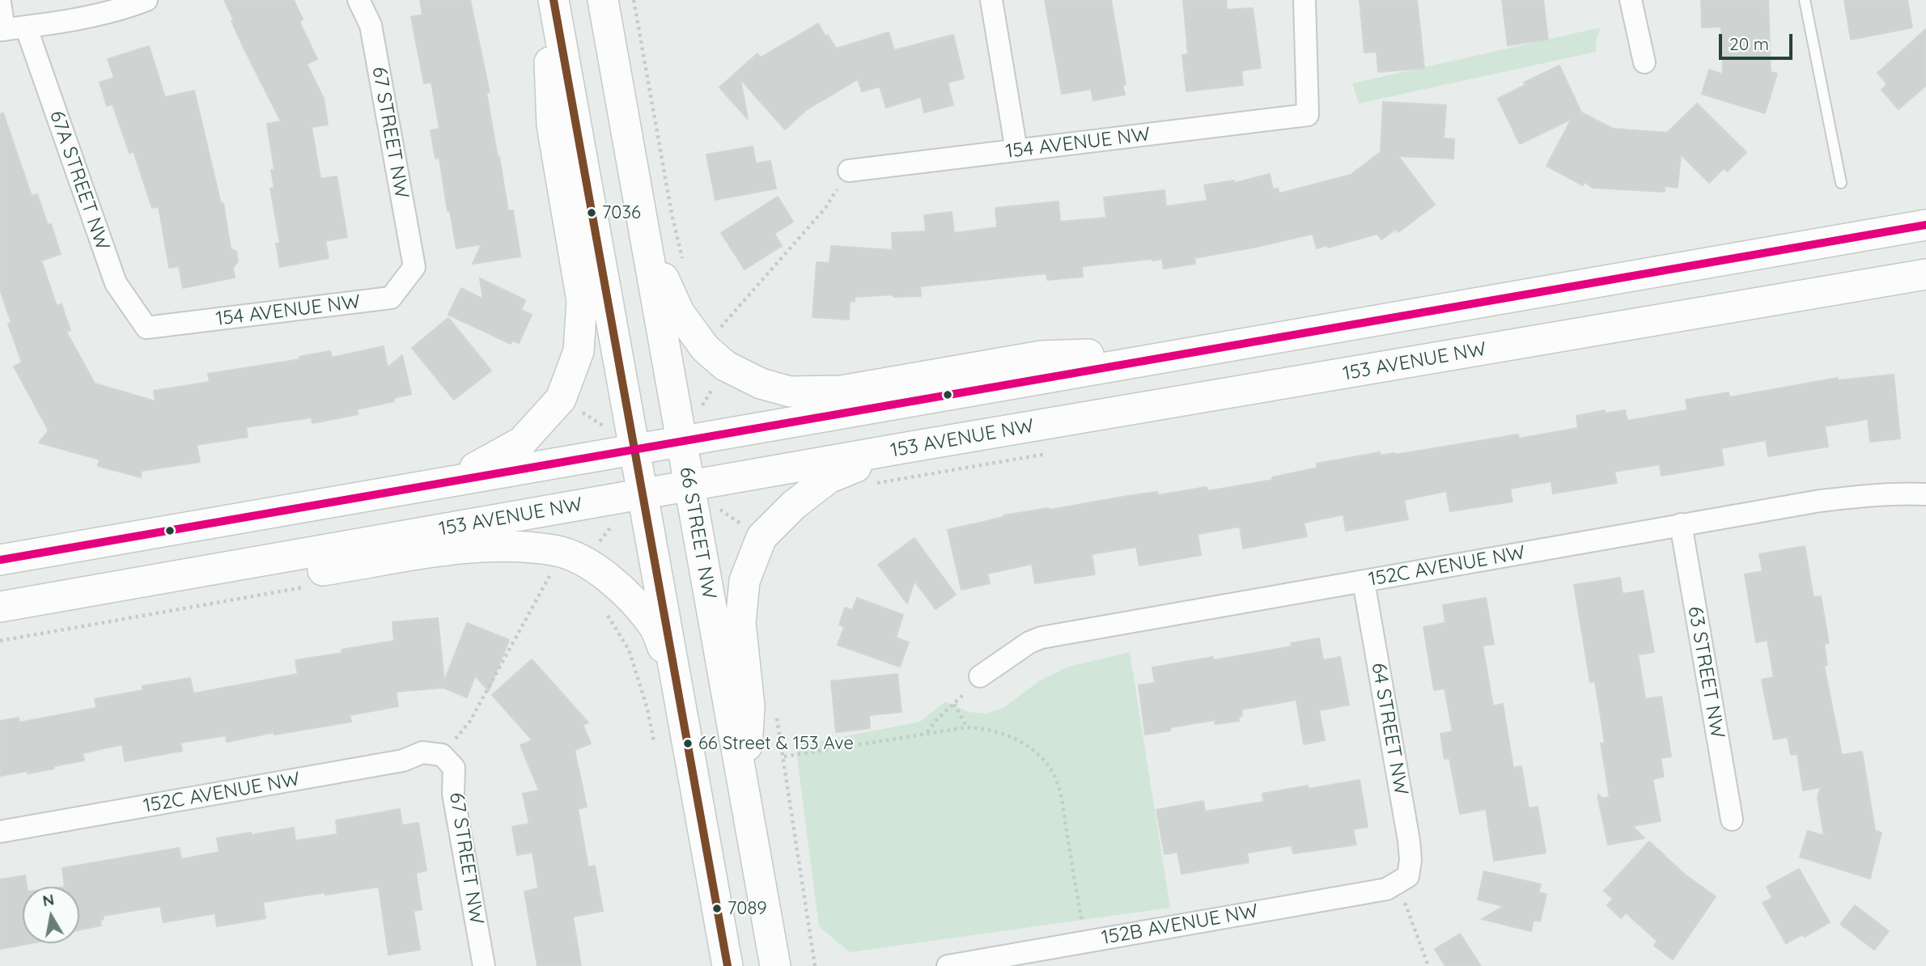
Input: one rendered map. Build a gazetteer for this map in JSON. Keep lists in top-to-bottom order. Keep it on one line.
{"streets":{"main road":["153 AVENUE NW","66 STREET NW"],"street":["67 STREET NW","154 AVENUE NW","67A STREET NW","152C AVENUE NW","63 STREET NW","64 STREET NW","152B AVENUE NW"]},"crossings":[["67 STREET NW","154 AVENUE NW"],["67 STREET NW","152C AVENUE NW"],["154 AVENUE NW","67A STREET NW"],["153 AVENUE NW","66 STREET NW"],["152C AVENUE NW","63 STREET NW"],["152C AVENUE NW","64 STREET NW"],["64 STREET NW","152B AVENUE NW"]],"places":["7036","66 Street & 153 Ave","7089"],"scale_bar":"20 m","north":"top"}
